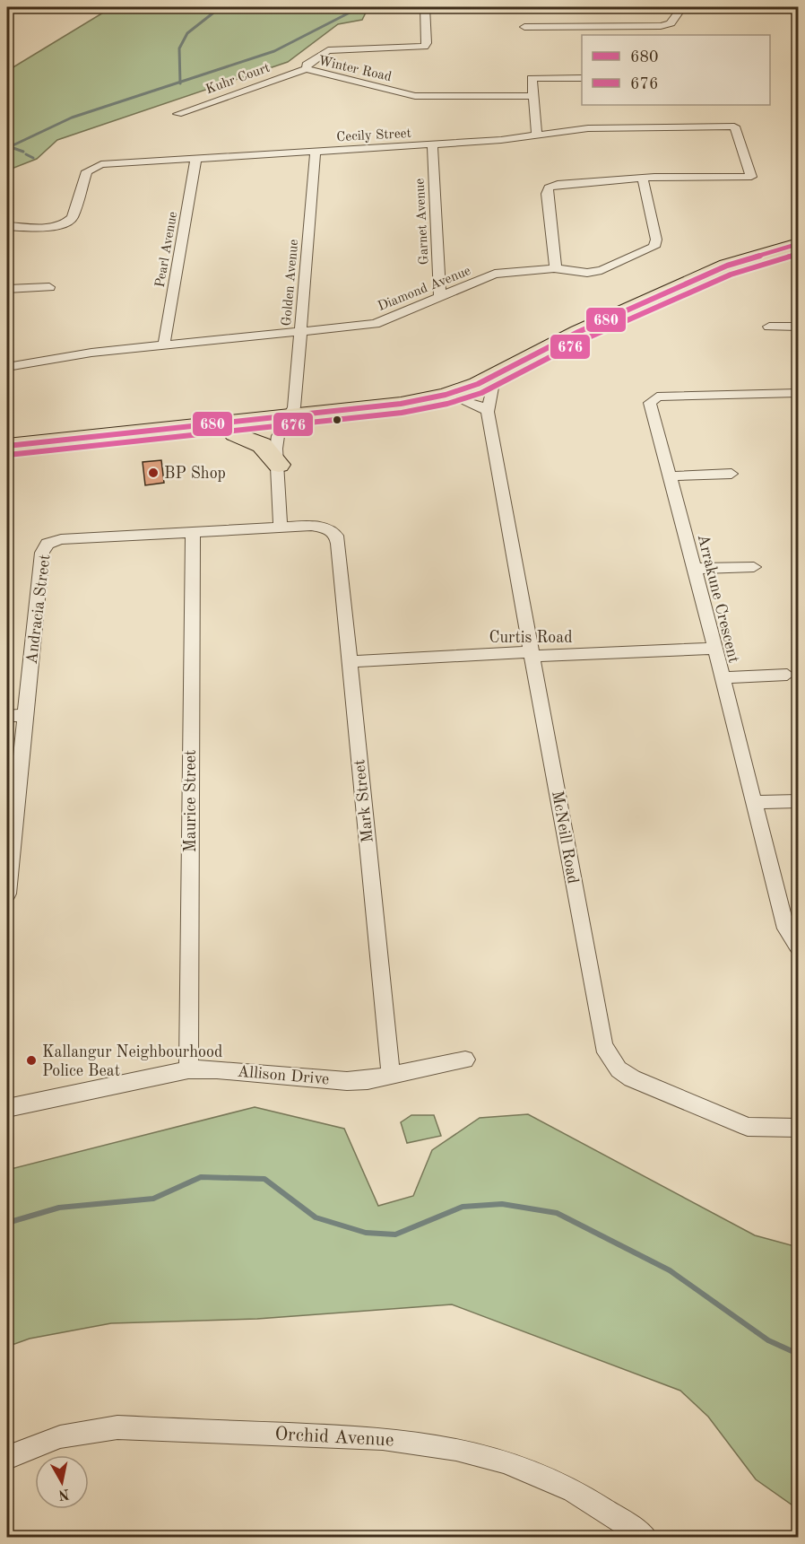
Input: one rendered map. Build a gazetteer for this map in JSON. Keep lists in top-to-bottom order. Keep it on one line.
{"streets":{"street":["Winter Road","Kuhr Court","Cecily Street","Garnet Avenue","Pearl Avenue","Golden Avenue","Diamond Avenue","Arrakune Crescent","Andracia Street","Curtis Road","Maurice Street","Mark Street","McNeill Road","Allison Drive","Orchid Avenue"]},"crossings":[["Winter Road","Kuhr Court"],["Cecily Street","Garnet Avenue"],["Cecily Street","Pearl Avenue"],["Cecily Street","Golden Avenue"],["Cecily Street","Diamond Avenue"],["Garnet Avenue","Diamond Avenue"],["Pearl Avenue","Diamond Avenue"],["Golden Avenue","Diamond Avenue"],["Golden Avenue","Andracia Street"],["Arrakune Crescent","Curtis Road"],["Andracia Street","Maurice Street"],["Andracia Street","Mark Street"],["Curtis Road","Mark Street"],["Curtis Road","McNeill Road"],["Maurice Street","Allison Drive"],["Mark Street","Allison Drive"]],"places":["BP Shop","Kallangur Neighbourhood Police Beat"],"lines":["transit line 680","transit line 676"],"legend":["680","676"],"north":"bottom"}
